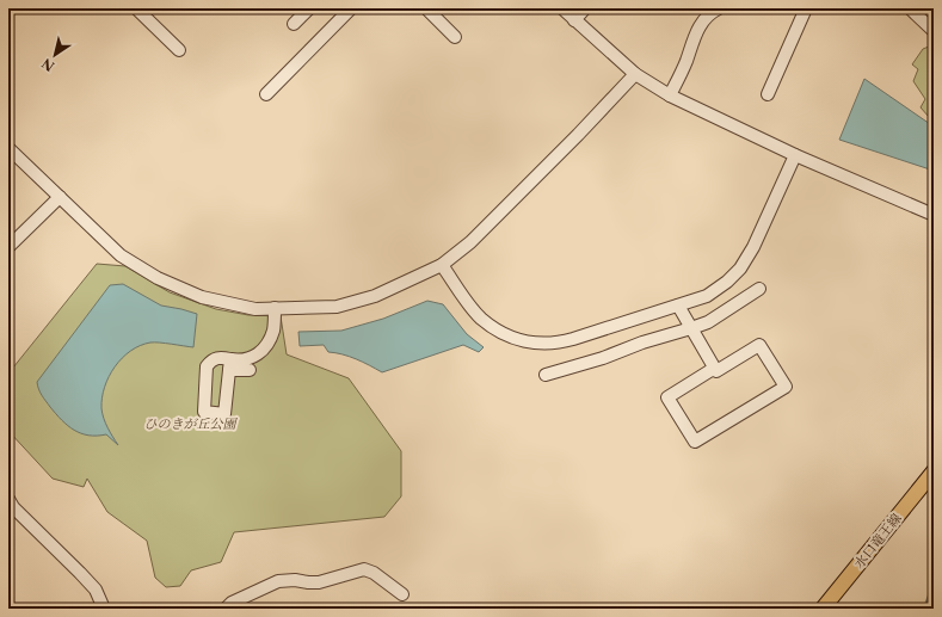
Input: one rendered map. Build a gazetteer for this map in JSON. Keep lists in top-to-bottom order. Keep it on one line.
{"streets":{"main road":["水口竜王線"]},"parks":["ひのきが丘公園"],"north":"bottom left"}
